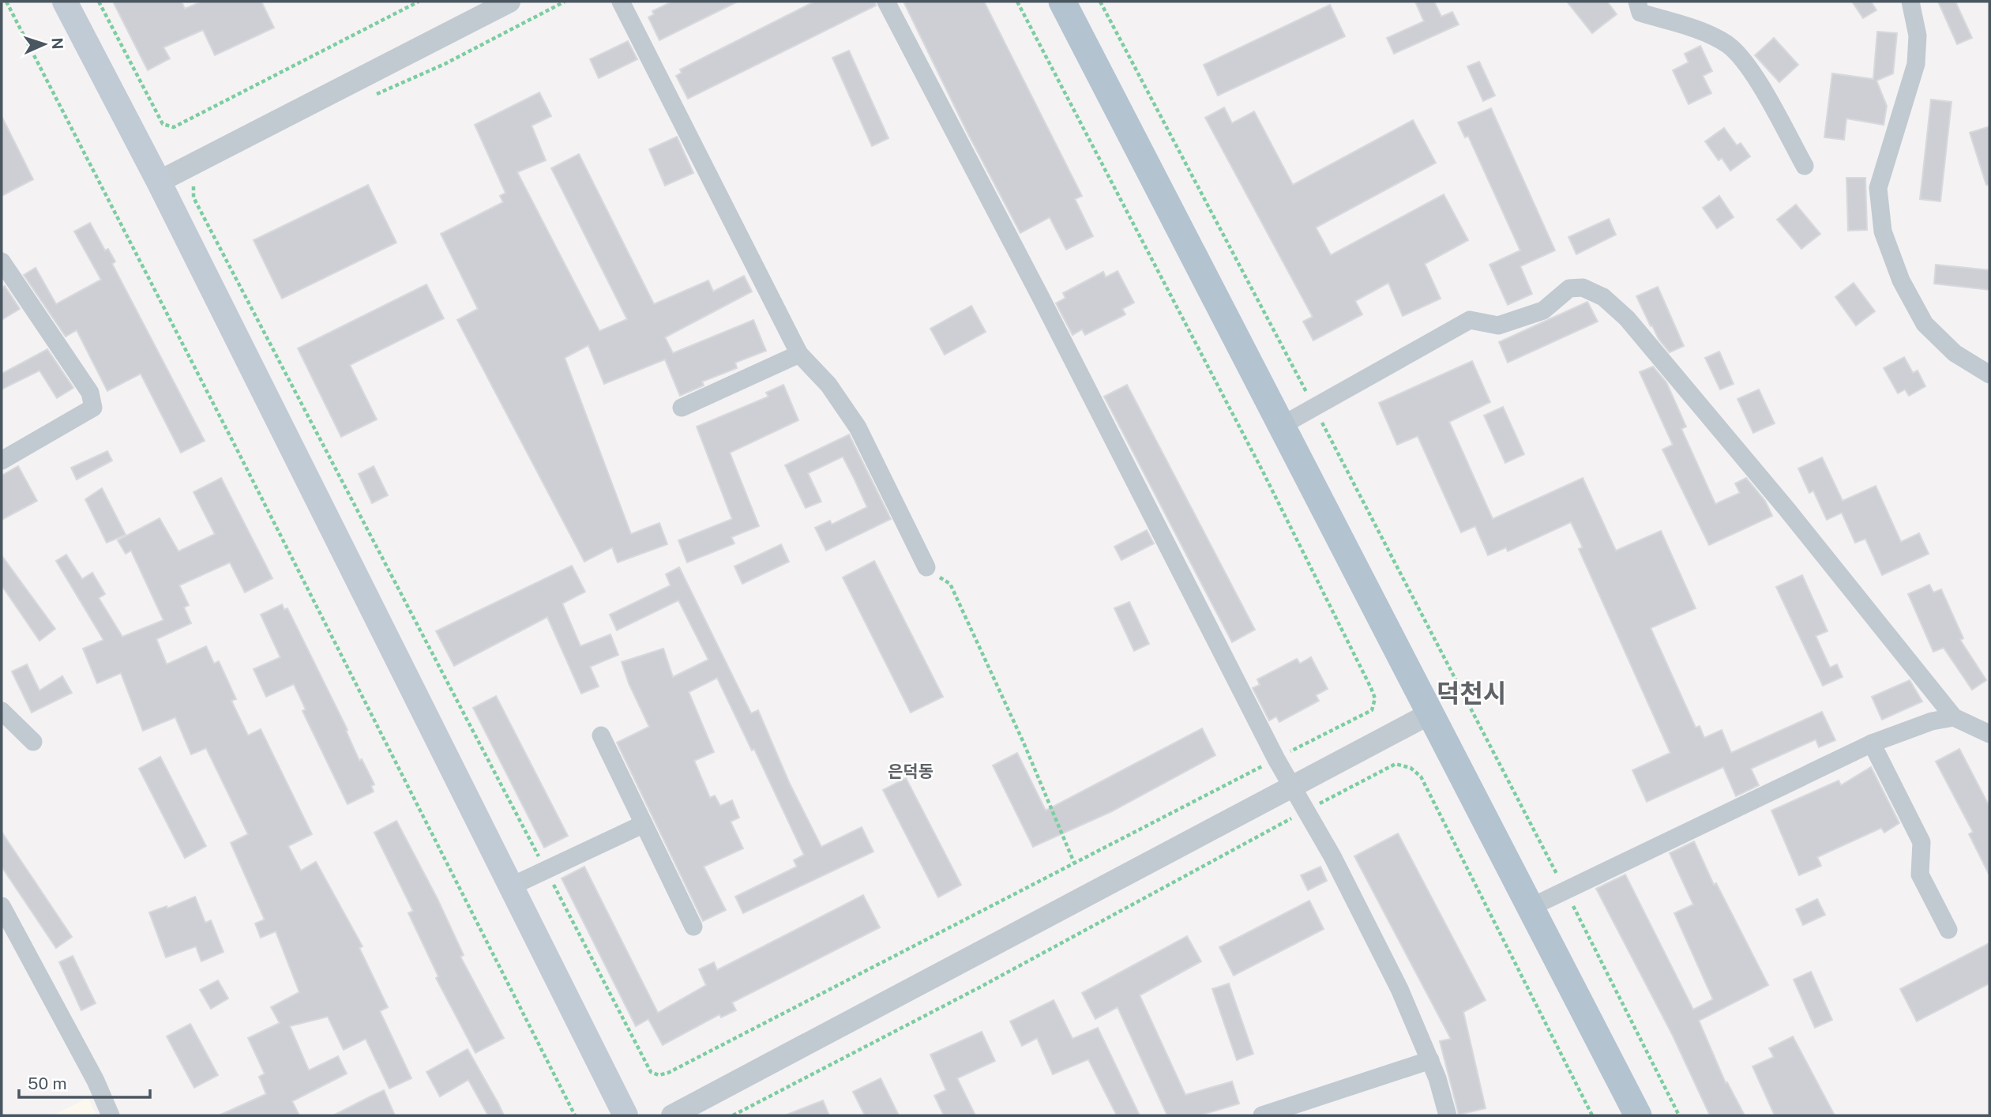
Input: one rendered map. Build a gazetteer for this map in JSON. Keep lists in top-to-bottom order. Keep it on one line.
{"districts":["덕천시","은덕동"],"scale_bar":"50 m","north":"right"}
